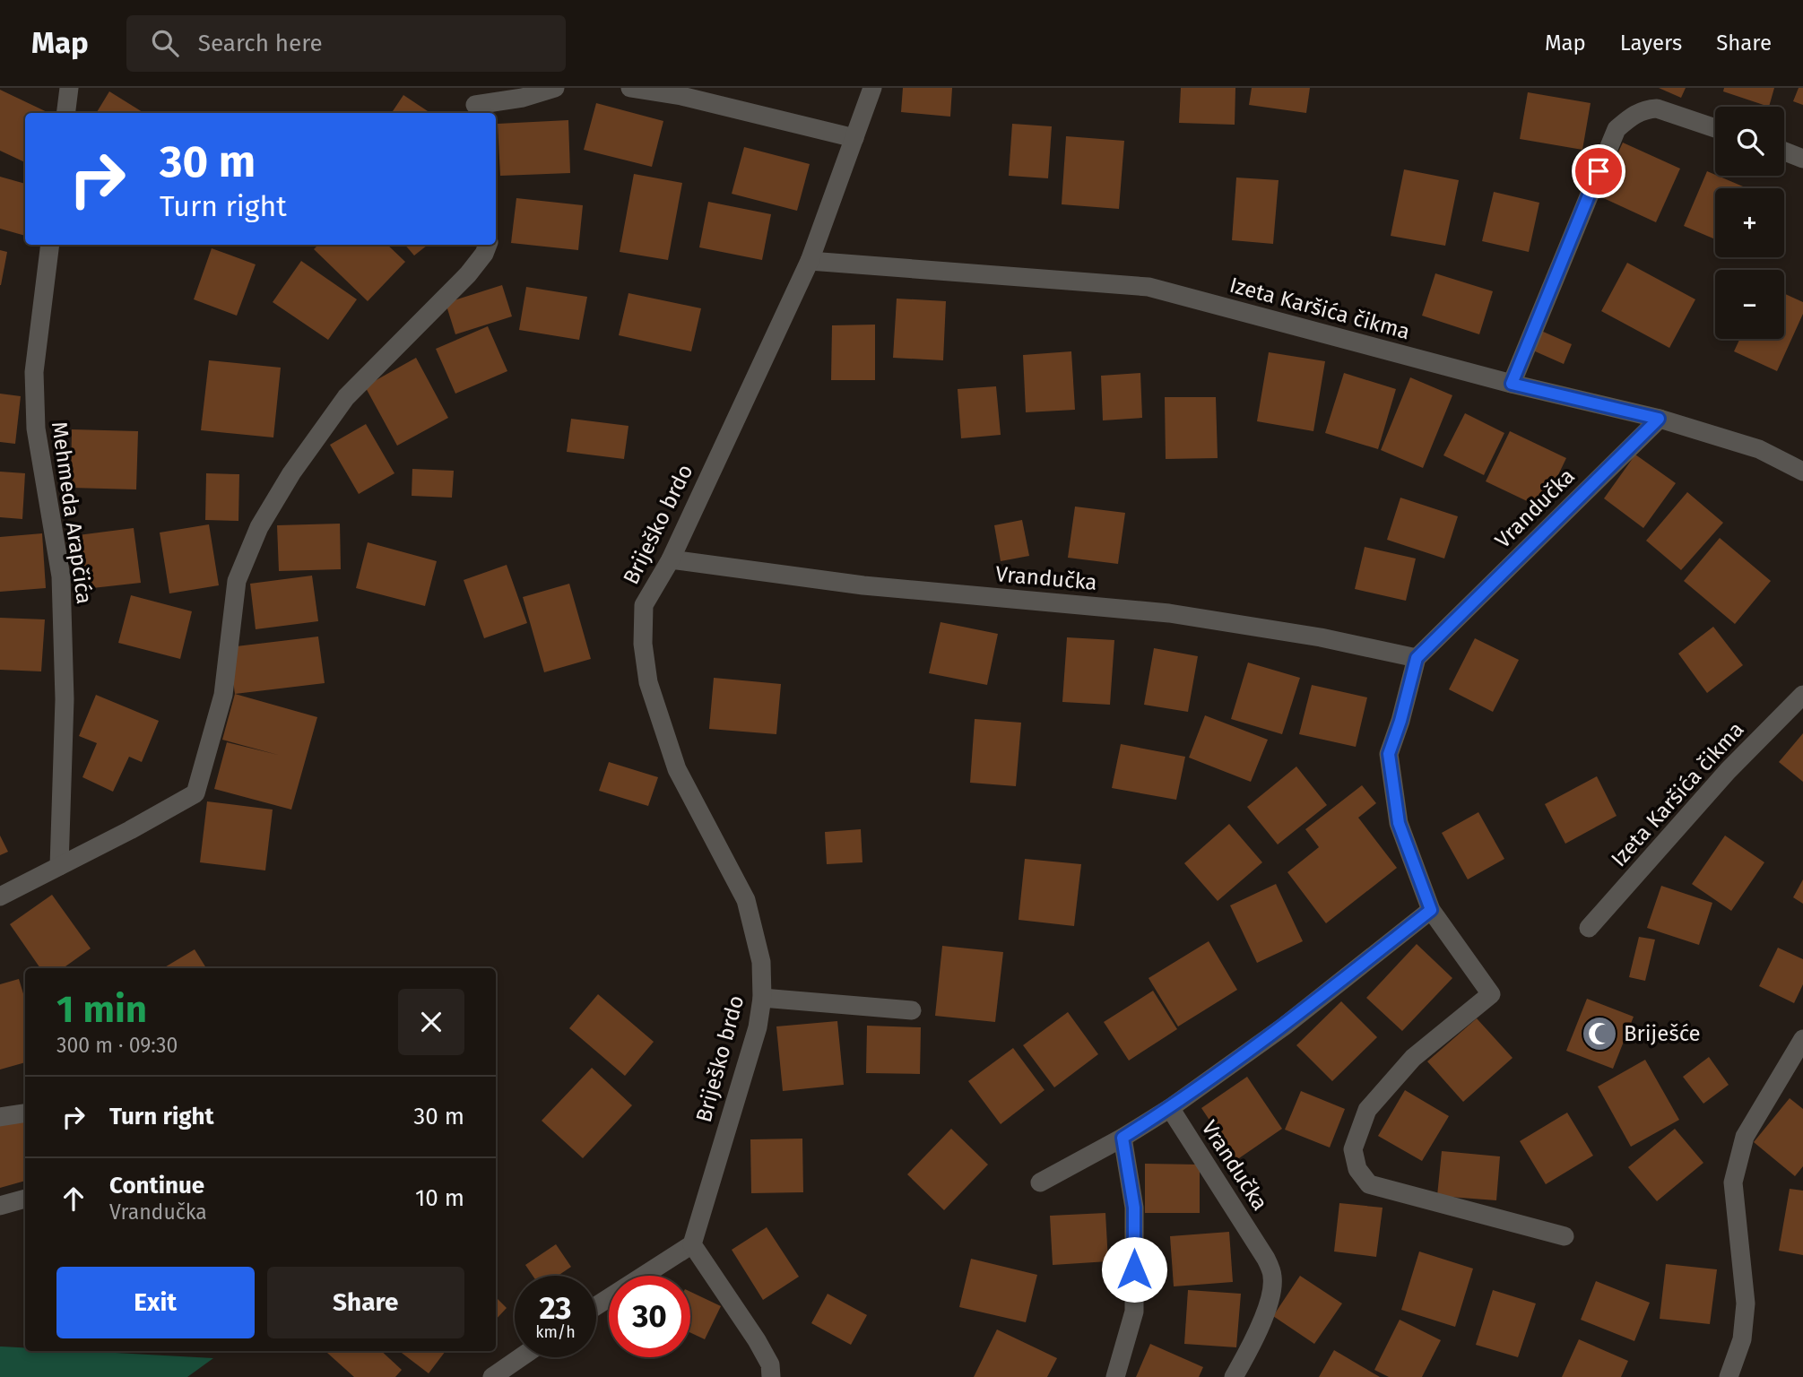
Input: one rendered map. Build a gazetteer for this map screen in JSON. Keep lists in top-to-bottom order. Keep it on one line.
{"streets":{"street":["Izeta Karšića čikma","Vrandučka","Mehmeda Arapčića","Briješko brdo"]},"crossings":[["Izeta Karšića čikma","Vrandučka"],["Izeta Karšića čikma","Briješko brdo"],["Vrandučka","Briješko brdo"]],"places":{"mosque":["Briješće"]},"page":{"header":"Map","search":"Search here","nav":["Map","Layers","Share"],"map_buttons":["+","−"],"turn":["30 m","Turn right"],"heading":["1 min","300 m · 09:30"],"list":[{"name":"Turn right","value":"30 m"},{"name":"Continue","note":"Vrandučka","value":"10 m"}],"buttons":["Exit","Share"],"speed":"23 km/h","limit":"30"}}
